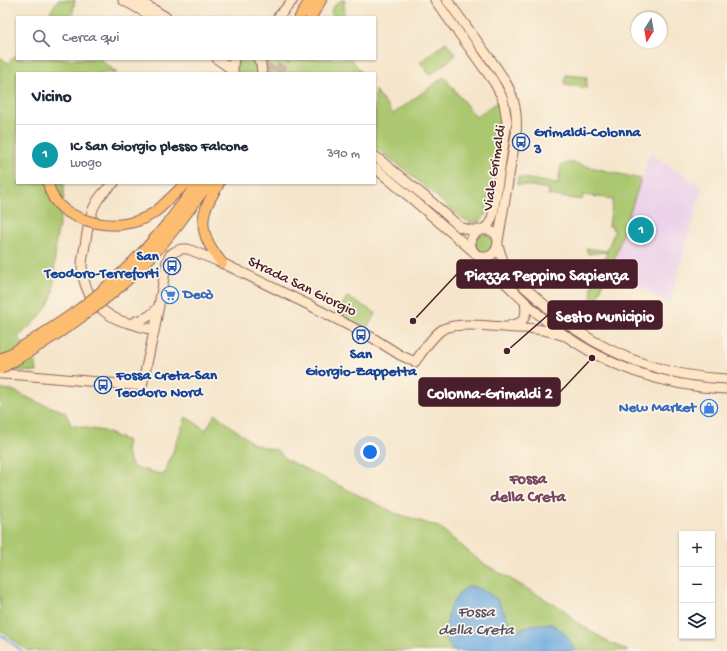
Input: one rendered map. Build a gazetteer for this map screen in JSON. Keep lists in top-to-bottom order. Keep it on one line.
{"streets":{"main road":["Viale Grimaldi","Strada San Giorgio"]},"districts":["Fossa della Creta"],"water":["Fossa della Creta"],"places":{"bus stop":["Grimaldi-Colonna 3","San Teodoro-Terreforti","San Giorgio-Zappetta","Fossa Creta-San Teodoro Nord"],"supermarket":["Decò"],"other":["Piazza Peppino Sapienza","Sesto Municipio","Colonna-Grimaldi 2"],"shop":["New Market"]},"north":"bottom","page":{"search":"Cerca qui","heading":"Vicino","list":[{"mark":"1","name":"IC San Giorgio plesso Falcone","note":"Luogo","value":"390 m"}],"pins":"1","map_buttons":["+","−"]}}
